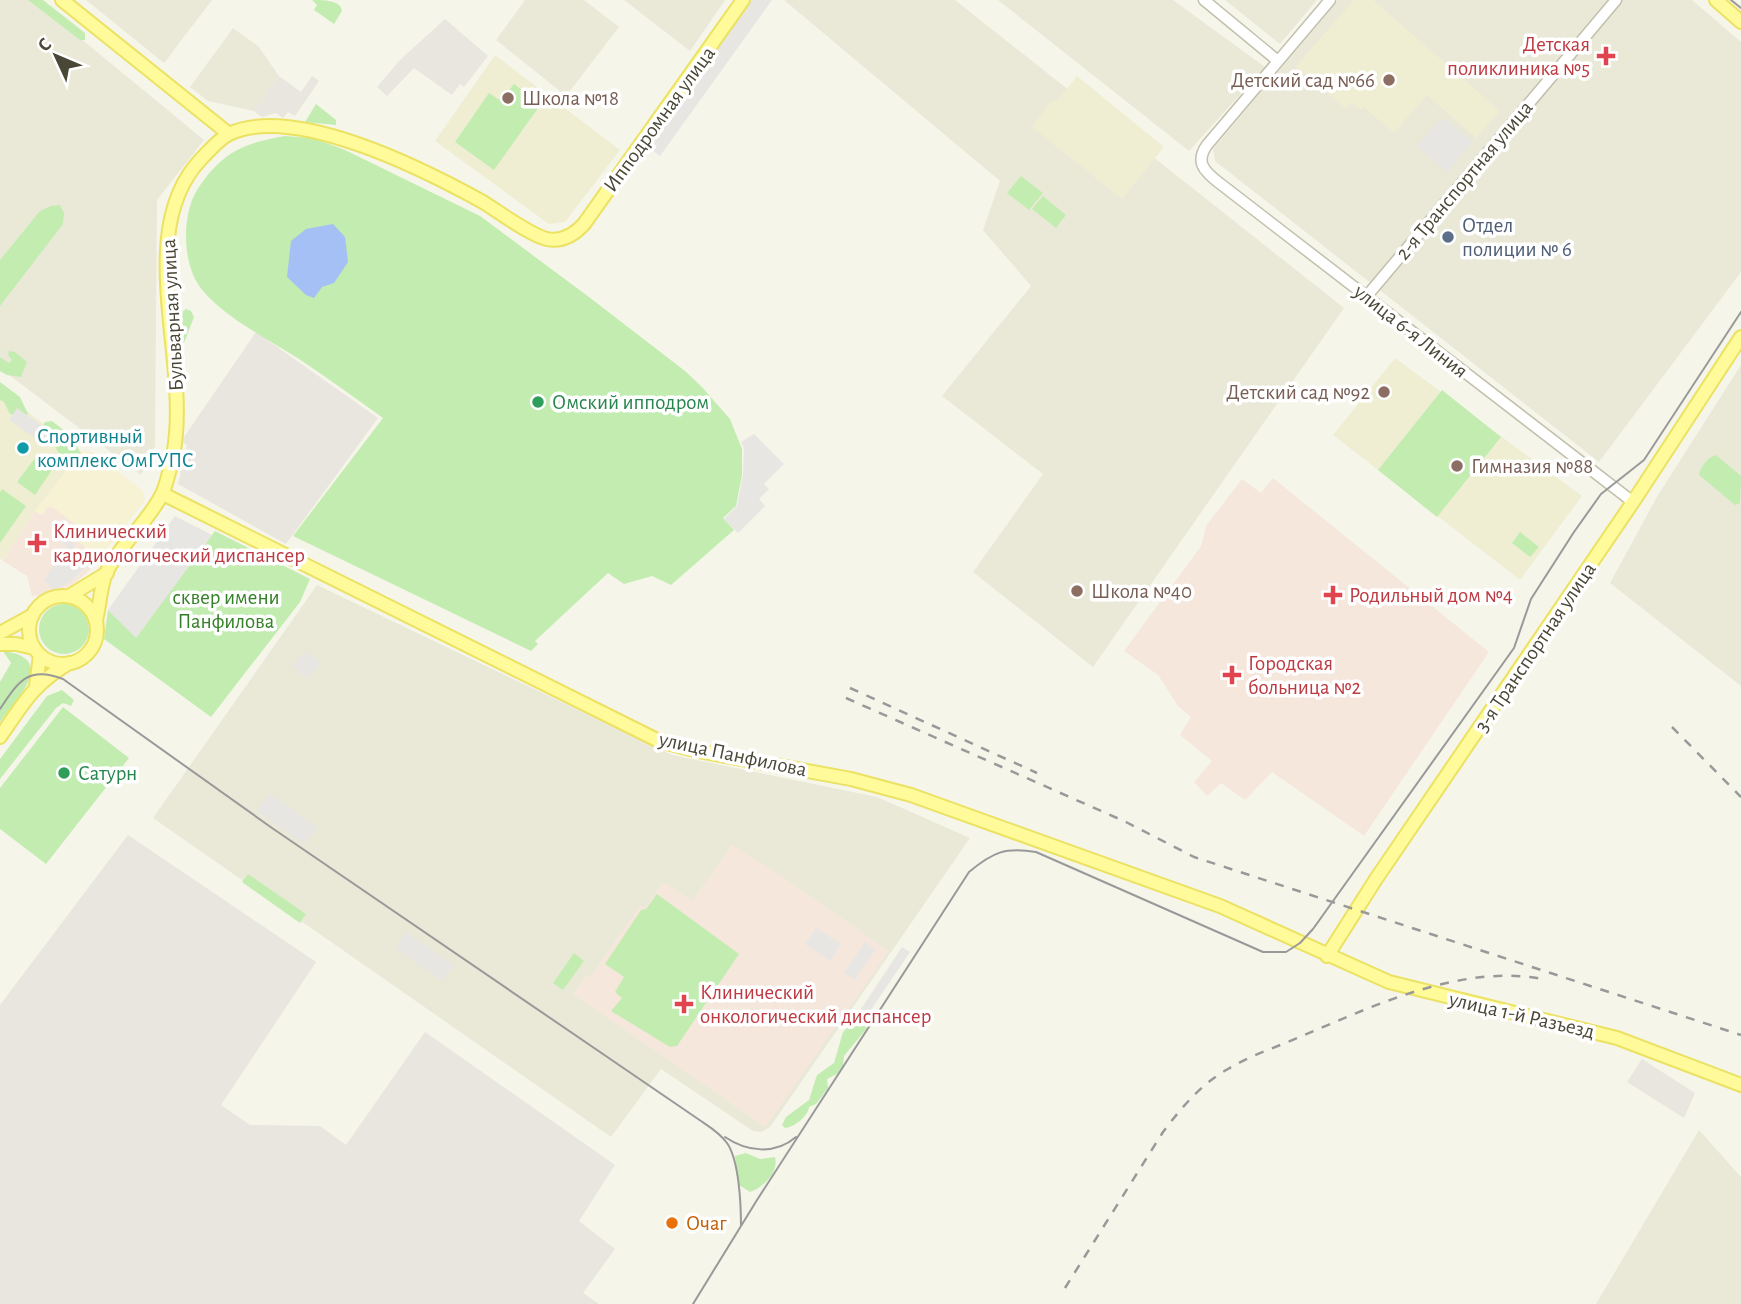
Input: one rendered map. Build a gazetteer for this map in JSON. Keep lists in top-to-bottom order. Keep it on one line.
{"streets":{"main road":["Ипподромная улица","Бульварная улица","3-я Транспортная улица","улица Панфилова","улица 1-й Разъезд"],"street":["2-я Транспортная улица","улица 6-я Линия"]},"crossings":[["Ипподромная улица","Бульварная улица"],["2-я Транспортная улица","улица 6-я Линия"],["Бульварная улица","улица Панфилова"],["улица 6-я Линия","3-я Транспортная улица"],["3-я Транспортная улица","улица Панфилова"],["3-я Транспортная улица","улица 1-й Разъезд"],["улица Панфилова","улица 1-й Разъезд"]],"parks":["сквер имени Панфилова"],"places":{"health":["Детская поликлиника №5","Клинический кардиологический диспансер","Родильный дом №4","Городская больница №2","Клинический онкологический диспансер"],"other":["Детский сад №66","Школа №18","Отдел полиции № 6","Детский сад №92","Омский ипподром","Спортивный комплекс ОмГУПС","Гимназия №88","Школа №40","Сатурн","Очаг"]},"north":"top left"}
